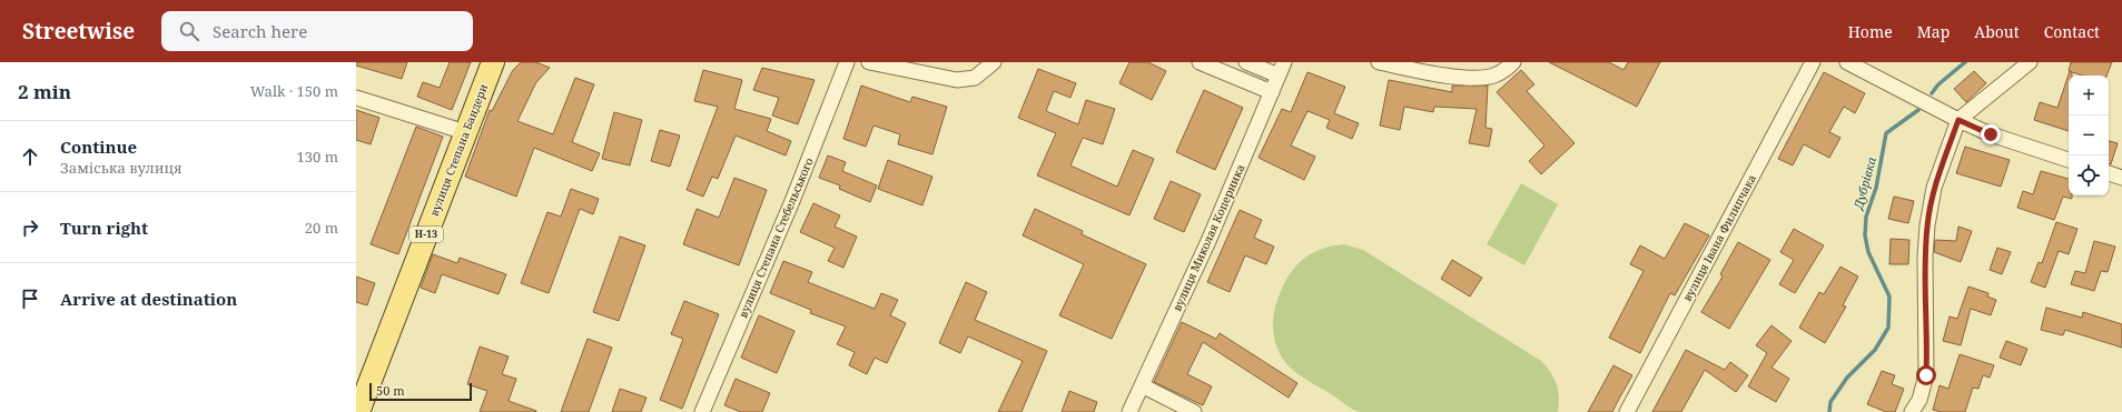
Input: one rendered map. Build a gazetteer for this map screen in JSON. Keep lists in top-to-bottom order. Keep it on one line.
{"streets":{"main road":["вулиця Степана Бандери","Н-13"],"street":["вулиця Степана Стебельського","вулиця Миколая Коперника","вулиця Івана Филипчака"]},"water":["Дубрівка"],"scale_bar":"50 m","page":{"header":"Streetwise","search":"Search here","nav":["Home","Map","About","Contact"],"heading":["2 min","Walk · 150 m"],"map_buttons":["+","−"],"list":[["Continue","Заміська вулиця","130 m"],["Turn right","20 m"],"Arrive at destination"],"scale":"50 m"}}
